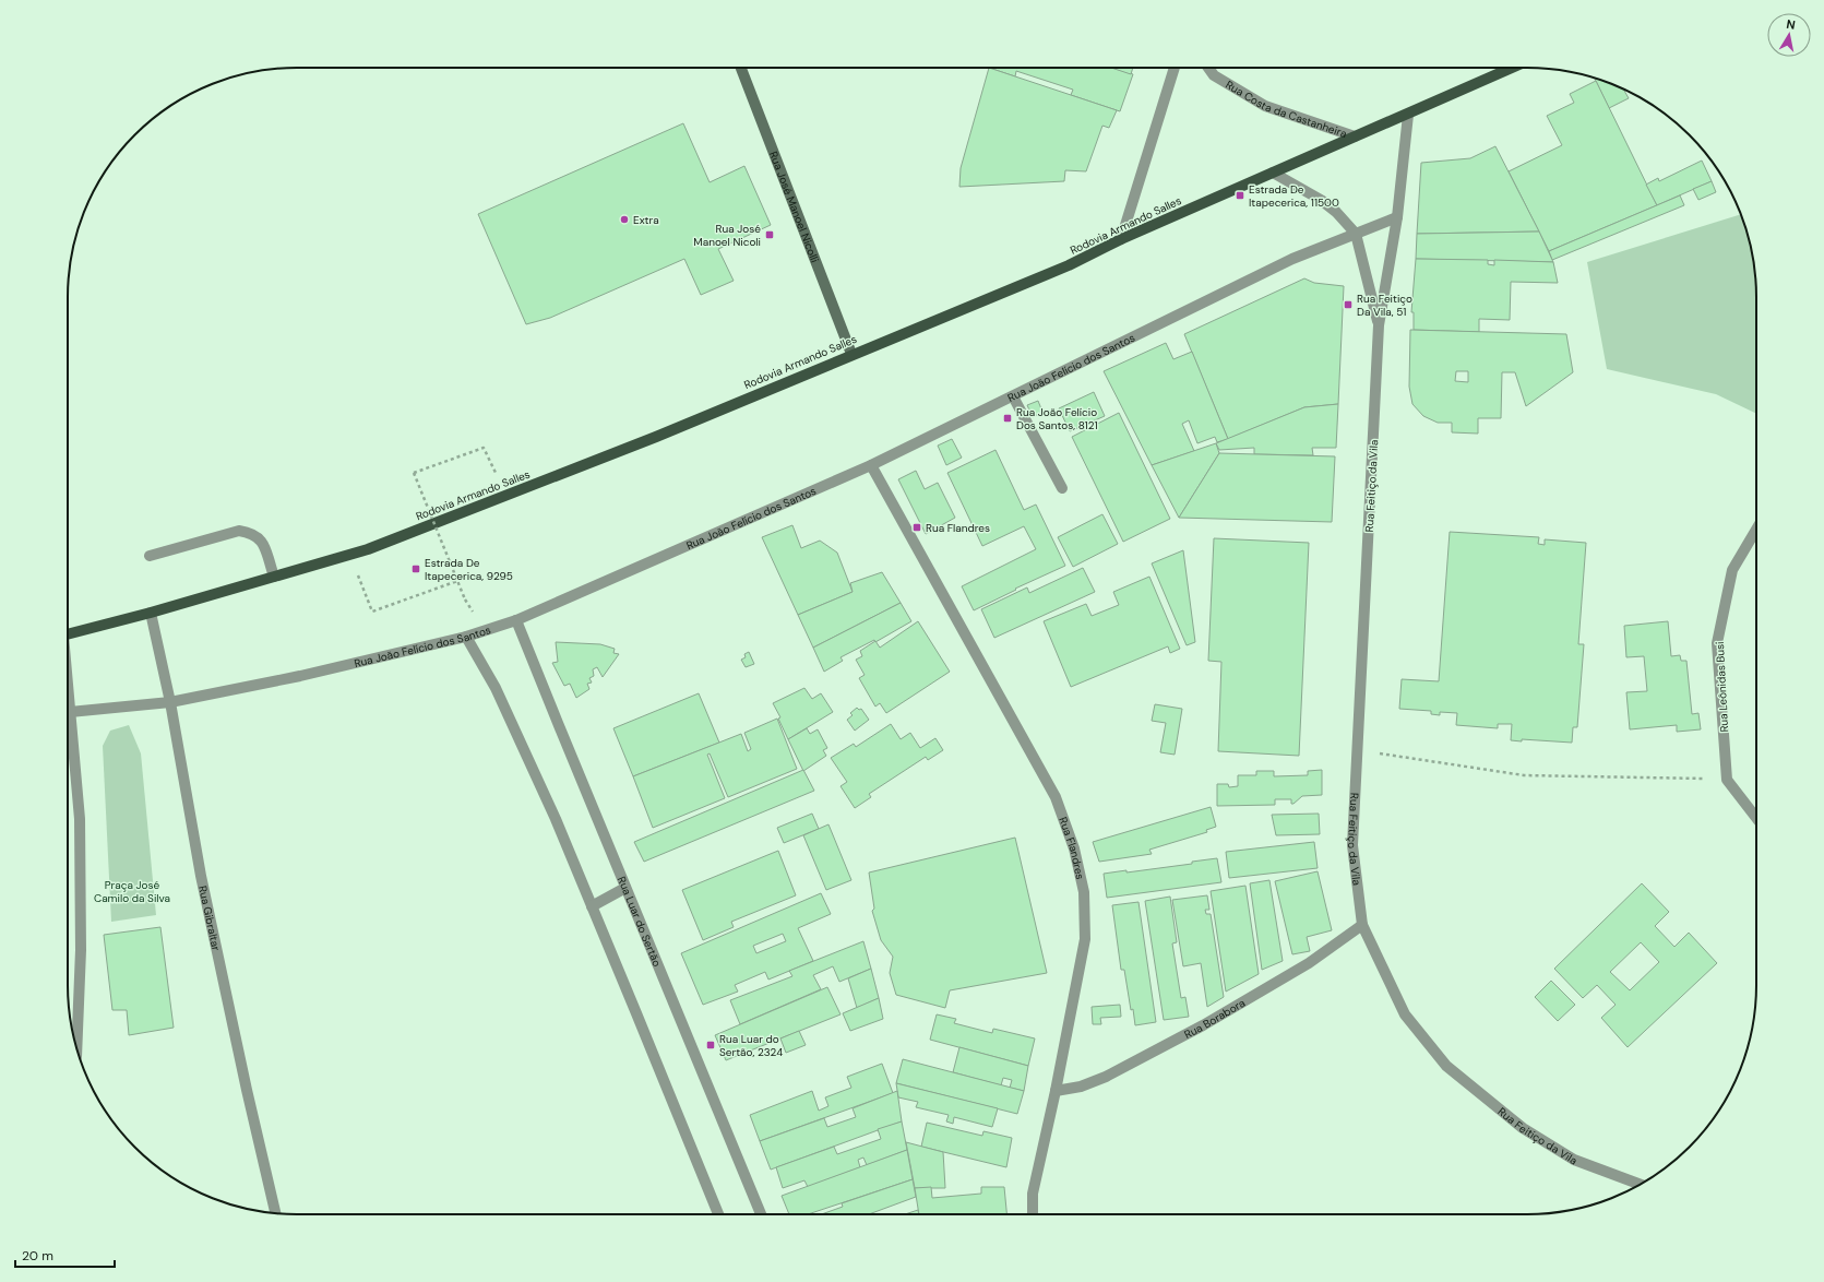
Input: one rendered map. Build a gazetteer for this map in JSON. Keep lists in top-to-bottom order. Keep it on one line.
{"streets":{"main road":["Rua José Manoel Nicolli","Rodovia Armando Salles"],"street":["Rua Costa da Castanheira","Rua João Felício dos Santos","Rua Feitiço da Vila","Rua Leônidas Busi","Rua Flandres","Rua Gibraltar","Rua Luar do Sertão","Rua Borabora"]},"crossings":[["Rua Costa da Castanheira","Rodovia Armando Salles"],["Rua José Manoel Nicolli","Rodovia Armando Salles"],["Rodovia Armando Salles","Rua Feitiço da Vila"],["Rodovia Armando Salles","Rua Gibraltar"],["Rua João Felício dos Santos","Rua Feitiço da Vila"],["Rua João Felício dos Santos","Rua Flandres"],["Rua João Felício dos Santos","Rua Gibraltar"],["Rua João Felício dos Santos","Rua Luar do Sertão"],["Rua Feitiço da Vila","Rua Borabora"],["Rua Flandres","Rua Borabora"]],"parks":["Praça José Camilo da Silva"],"places":{"transit":["Estrada De Itapecerica, 11500","Rua José Manoel Nicoli","Rua Feitiço Da Vila, 51","Rua João Felício Dos Santos, 8121","Rua Flandres","Estrada De Itapecerica, 9295","Rua Luar do Sertão, 2324"],"other":["Extra"]},"scale_bar":"20 m","north":"top"}
